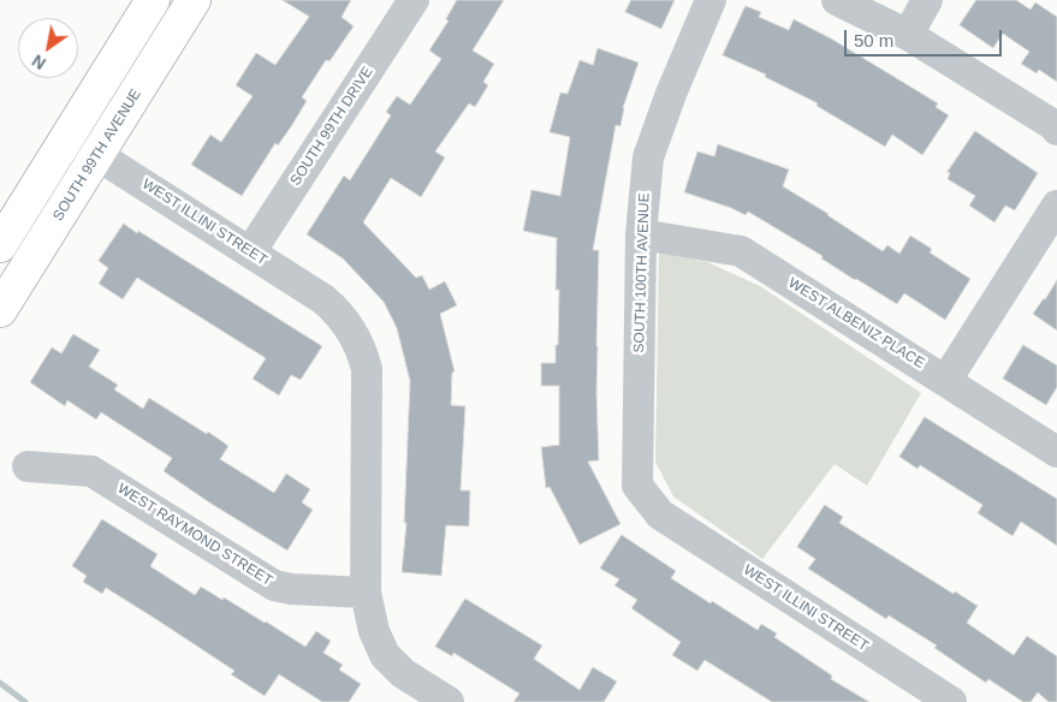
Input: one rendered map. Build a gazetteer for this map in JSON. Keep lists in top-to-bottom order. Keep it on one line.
{"streets":{"main road":["SOUTH 99TH AVENUE"],"street":["SOUTH 99TH DRIVE","WEST ILLINI STREET","SOUTH 100TH AVENUE","WEST ALBENIZ PLACE","WEST RAYMOND STREET"]},"crossings":[["SOUTH 99TH DRIVE","WEST ILLINI STREET"],["SOUTH 99TH AVENUE","WEST ILLINI STREET"],["WEST ILLINI STREET","SOUTH 100TH AVENUE"],["WEST ILLINI STREET","WEST RAYMOND STREET"],["SOUTH 100TH AVENUE","WEST ALBENIZ PLACE"]],"scale_bar":"50 m","north":"bottom left"}
